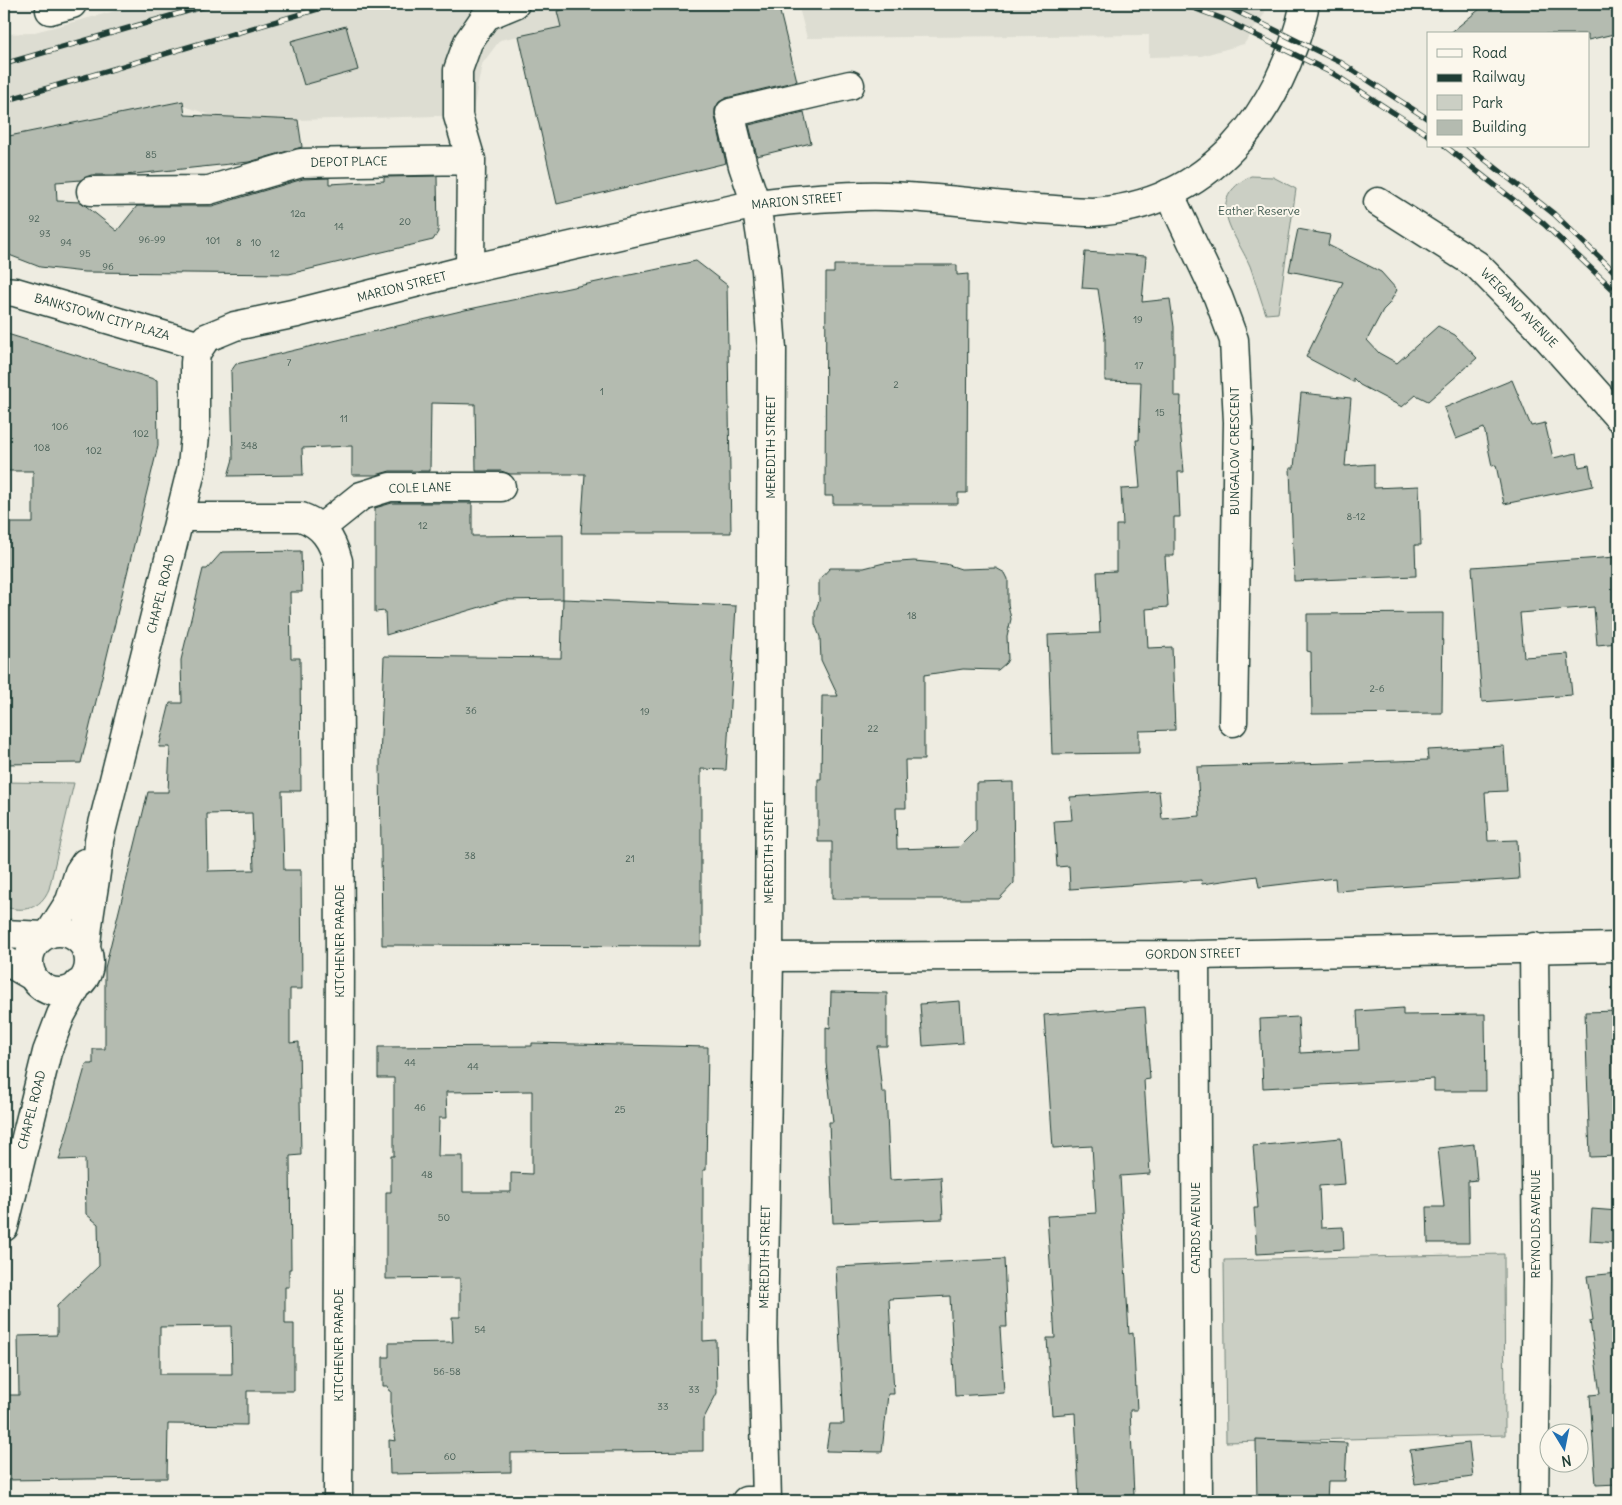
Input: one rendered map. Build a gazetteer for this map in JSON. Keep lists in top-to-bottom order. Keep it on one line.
{"streets":{"street":["DEPOT PLACE","MARION STREET","WEIGAND AVENUE","BANKSTOWN CITY PLAZA","MEREDITH STREET","BUNGALOW CRESCENT","COLE LANE","CHAPEL ROAD","KITCHENER PARADE","GORDON STREET","REYNOLDS AVENUE","CAIRDS AVENUE"]},"crossings":[["MARION STREET","BANKSTOWN CITY PLAZA"],["MARION STREET","MEREDITH STREET"],["MARION STREET","BUNGALOW CRESCENT"],["MARION STREET","CHAPEL ROAD"],["BANKSTOWN CITY PLAZA","CHAPEL ROAD"],["MEREDITH STREET","GORDON STREET"],["COLE LANE","KITCHENER PARADE"],["GORDON STREET","REYNOLDS AVENUE"],["GORDON STREET","CAIRDS AVENUE"]],"parks":["Eather Reserve"],"house_numbers":["85","12a","92","20","14","93","96-99","101","94","8","10","95","12","96","19","7","17","2","1","15","11","106","102","348","108","102","8-12","12","18","2-6","36","19","22","38","21","44","44","46","25","48","50","54","56-58","33","33","60"],"legend":["Road","Railway","Park","Building"],"north":"bottom"}
